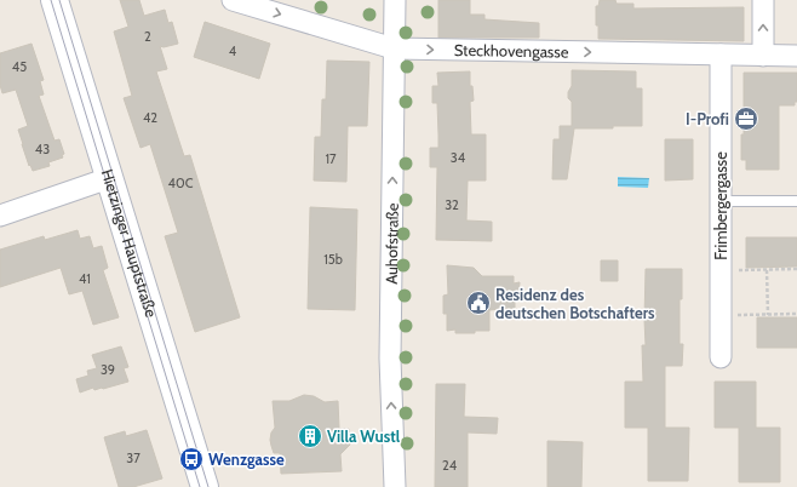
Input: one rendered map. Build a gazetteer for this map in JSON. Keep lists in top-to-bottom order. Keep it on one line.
{"streets":{"main road":["Hietzinger Hauptstraße"],"street":["Steckhovengasse","Frimbergergasse","Auhofstraße"]},"crossings":[["Steckhovengasse","Frimbergergasse"],["Steckhovengasse","Auhofstraße"]],"one_way":["Steckhovengasse","Auhofstraße"],"places":{"office":["I-Profi"],"public building":["Residenz des deutschen Botschafters"],"building":["Villa Wustl"],"bus stop":["Wenzgasse"]},"house_numbers":["2","4","45","42","43","34","17","40C","32","15b","41","39","37","24"]}
